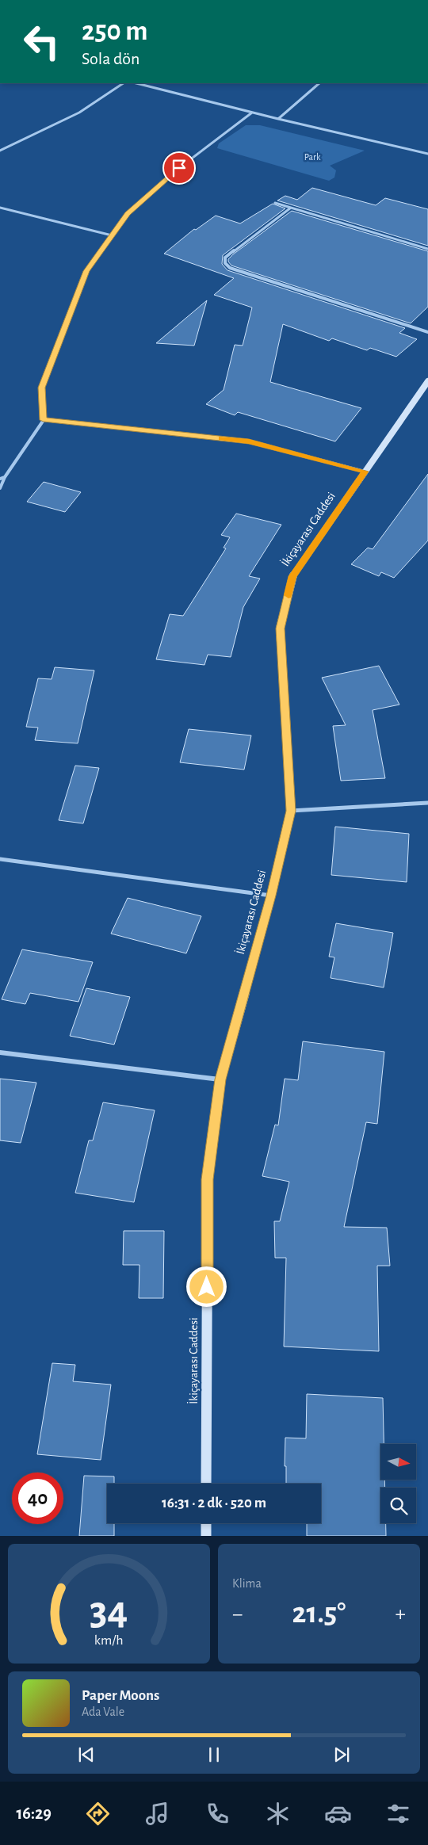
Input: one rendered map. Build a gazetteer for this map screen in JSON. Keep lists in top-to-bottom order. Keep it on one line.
{"streets":{"street":["İkiçayarası Caddesi"]},"parks":["Park"],"north":"right","page":{"turn":["250 m","Sola dön"],"limit":"40","trip":"16:31 · 2 dk · 520 m","tile":"Klima","heat":["−","21.5°","+"],"song":["Paper Moons","Ada Vale"],"tabs":"16:29","gauge":["34","km/h"]}}
